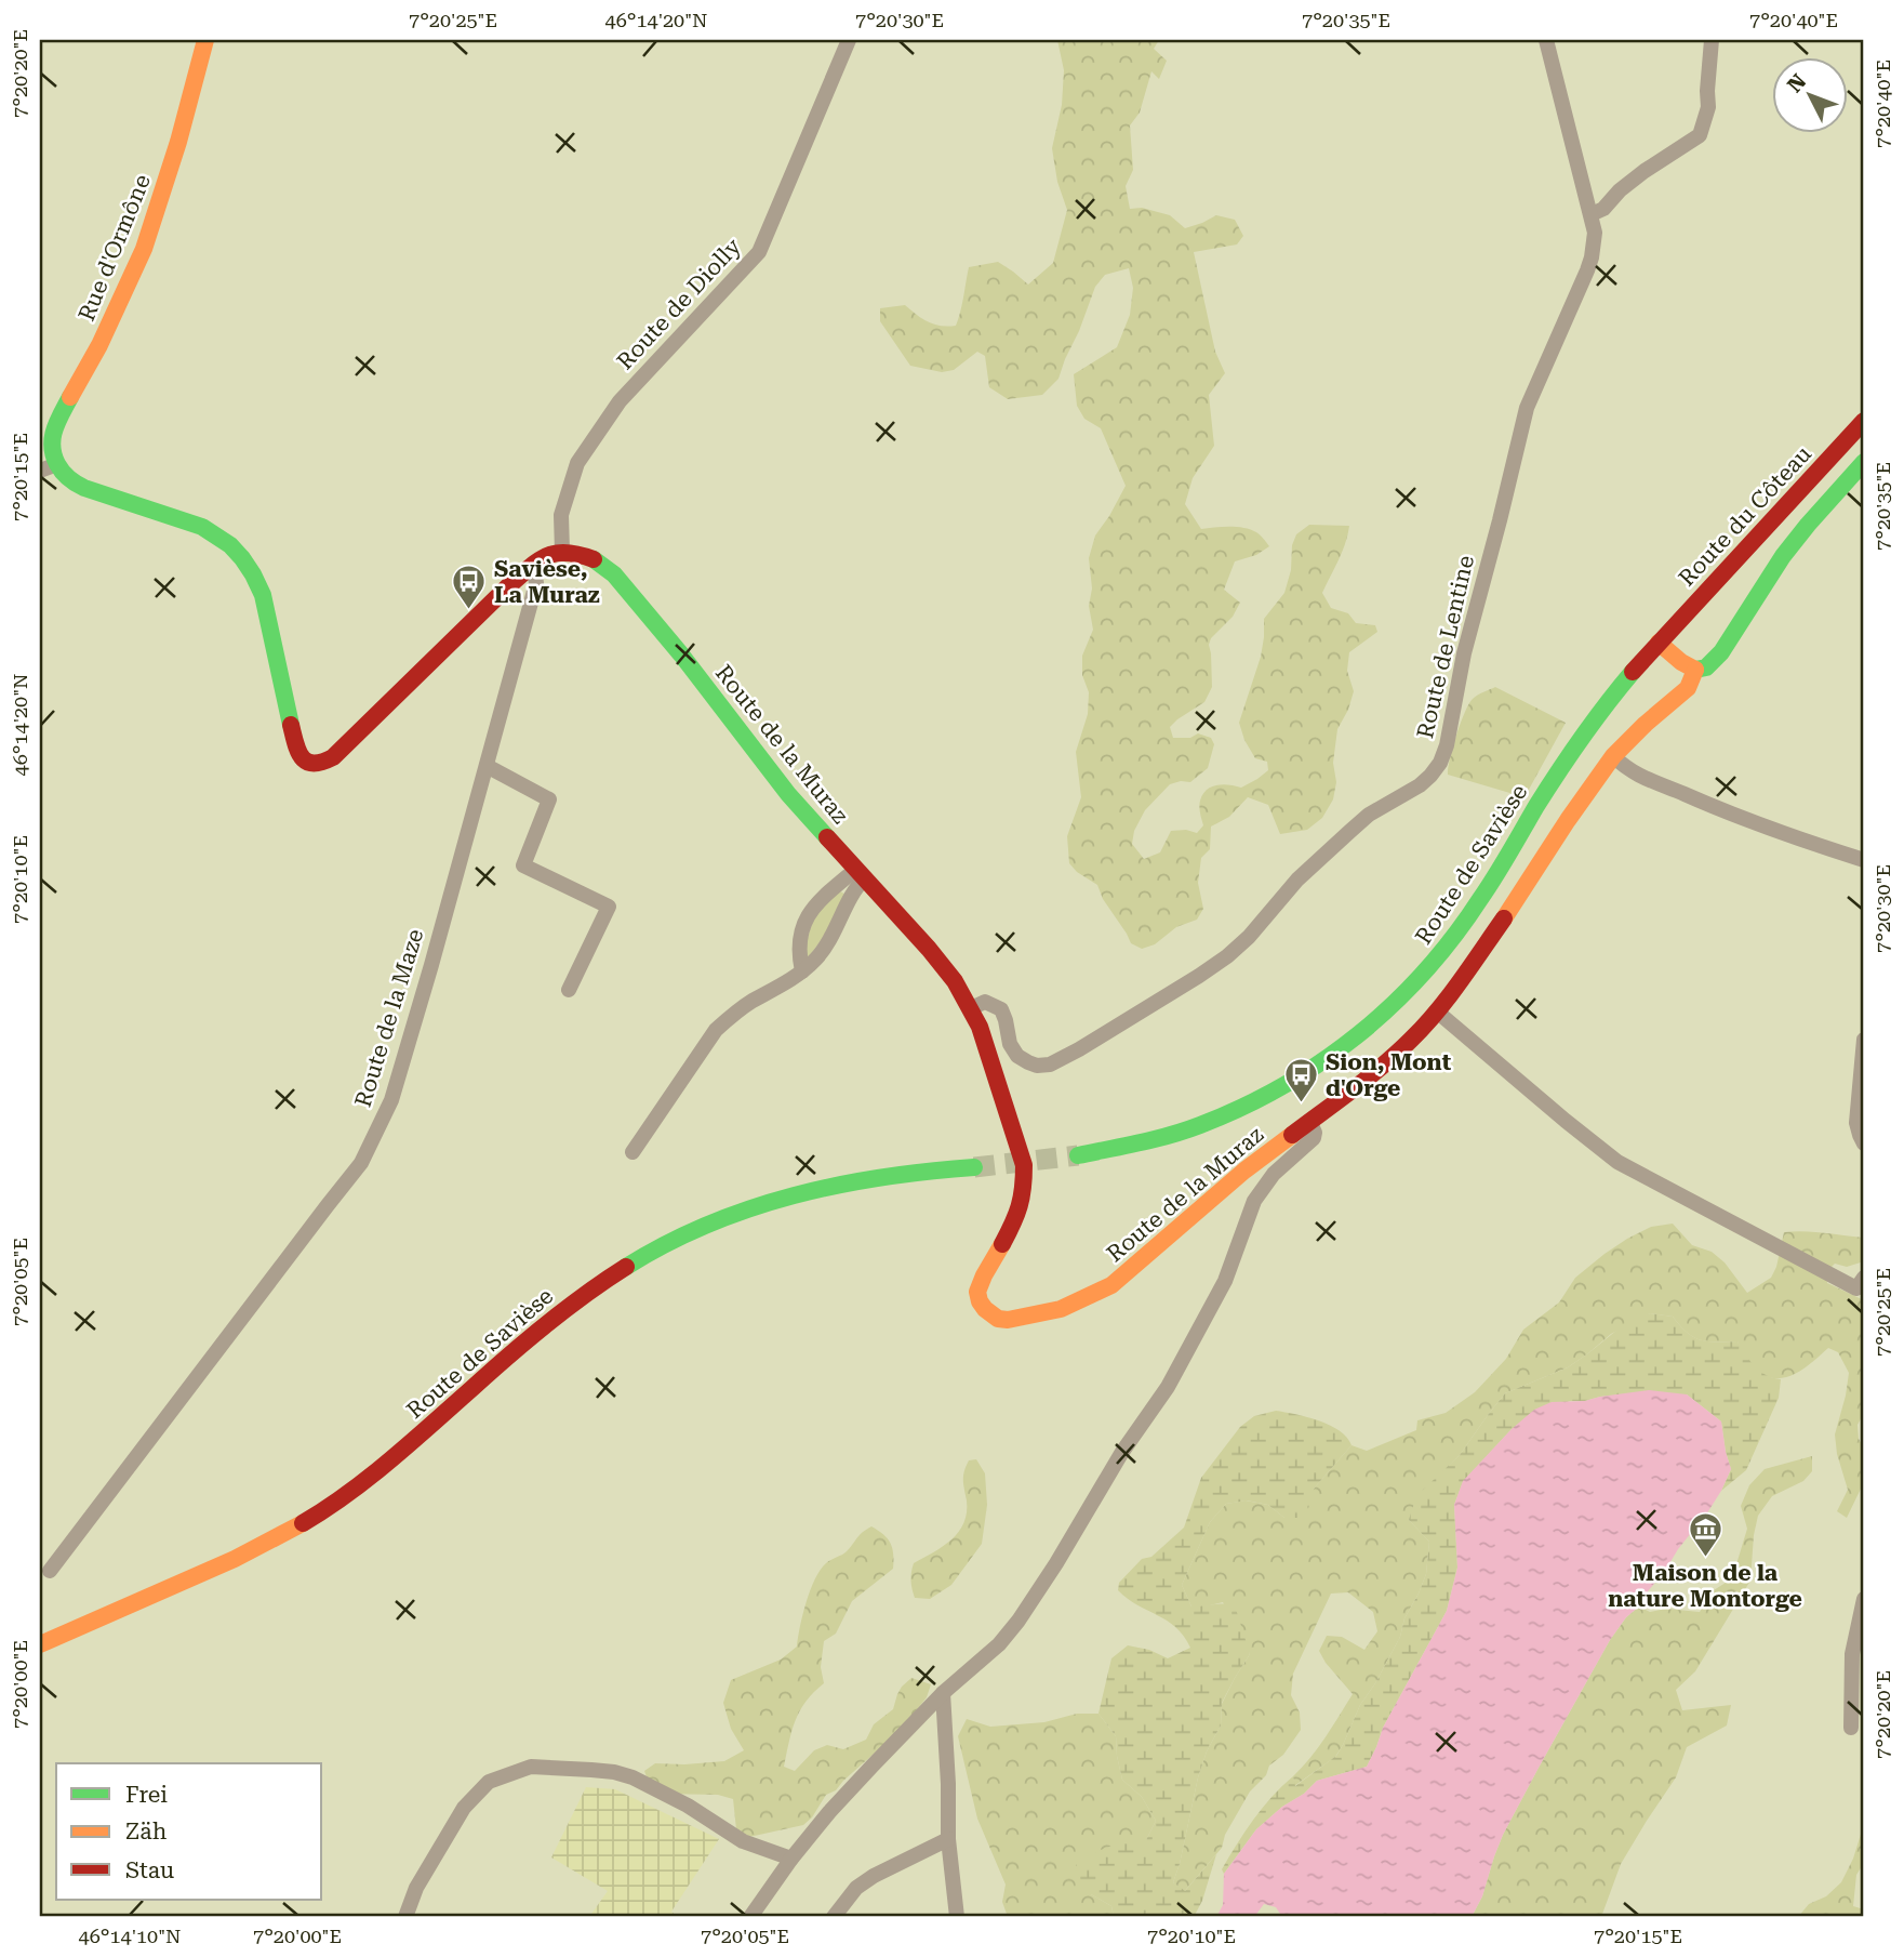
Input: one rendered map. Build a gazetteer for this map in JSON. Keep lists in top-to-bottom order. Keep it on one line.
{"streets":{"street":["Rue d'Ormône","Route de Diolly","Route du Côteau","Route de Lentine","Route de la Muraz","Route de Savièse","Route de la Maze"]},"crossings":[["Route de Diolly","Route de la Muraz"],["Route du Côteau","Route de Savièse"],["Route de Lentine","Route de la Muraz"]],"places":{"bus stop":["Savièse, La Muraz","Sion, Mont d'Orge"],"museum":["Maison de la nature Montorge"]},"legend":["Frei","Zäh","Stau"],"north":"top left","coordinates":["7°20'25\"E","46°14'20\"N","7°20'30\"E","7°20'35\"E","7°20'40\"E","7°20'20\"E","7°20'15\"E","7°20'10\"E","7°20'05\"E","7°20'00\"E","46°14'10\"N"]}
